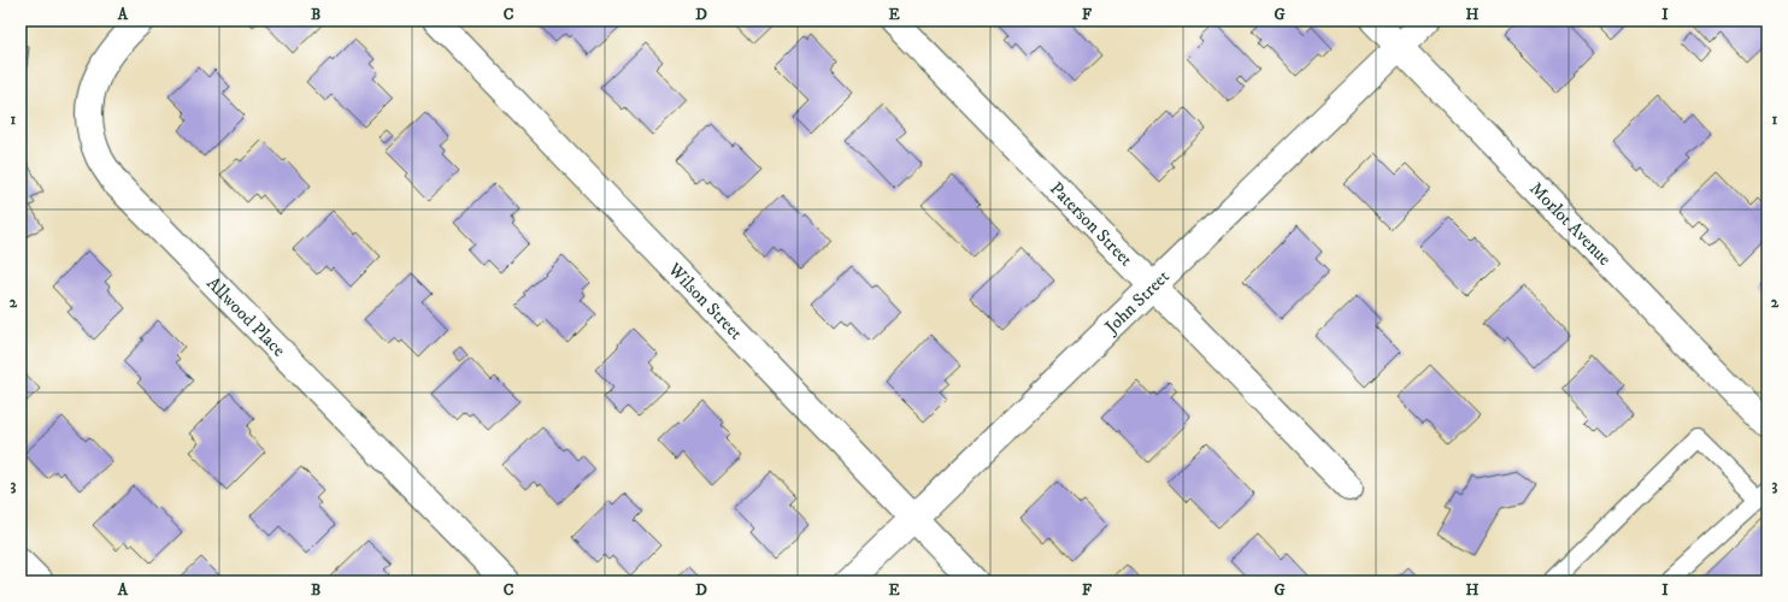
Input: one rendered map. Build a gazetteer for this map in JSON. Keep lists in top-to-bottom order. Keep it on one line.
{"streets":{"street":["Paterson Street","Morlot Avenue","Wilson Street","John Street","Allwood Place"]},"crossings":[["Paterson Street","John Street"],["Morlot Avenue","John Street"],["Wilson Street","John Street"]],"grid":{"columns":["A","B","C","D","E","F","G","H","I"],"rows":["1","2","3"]}}
